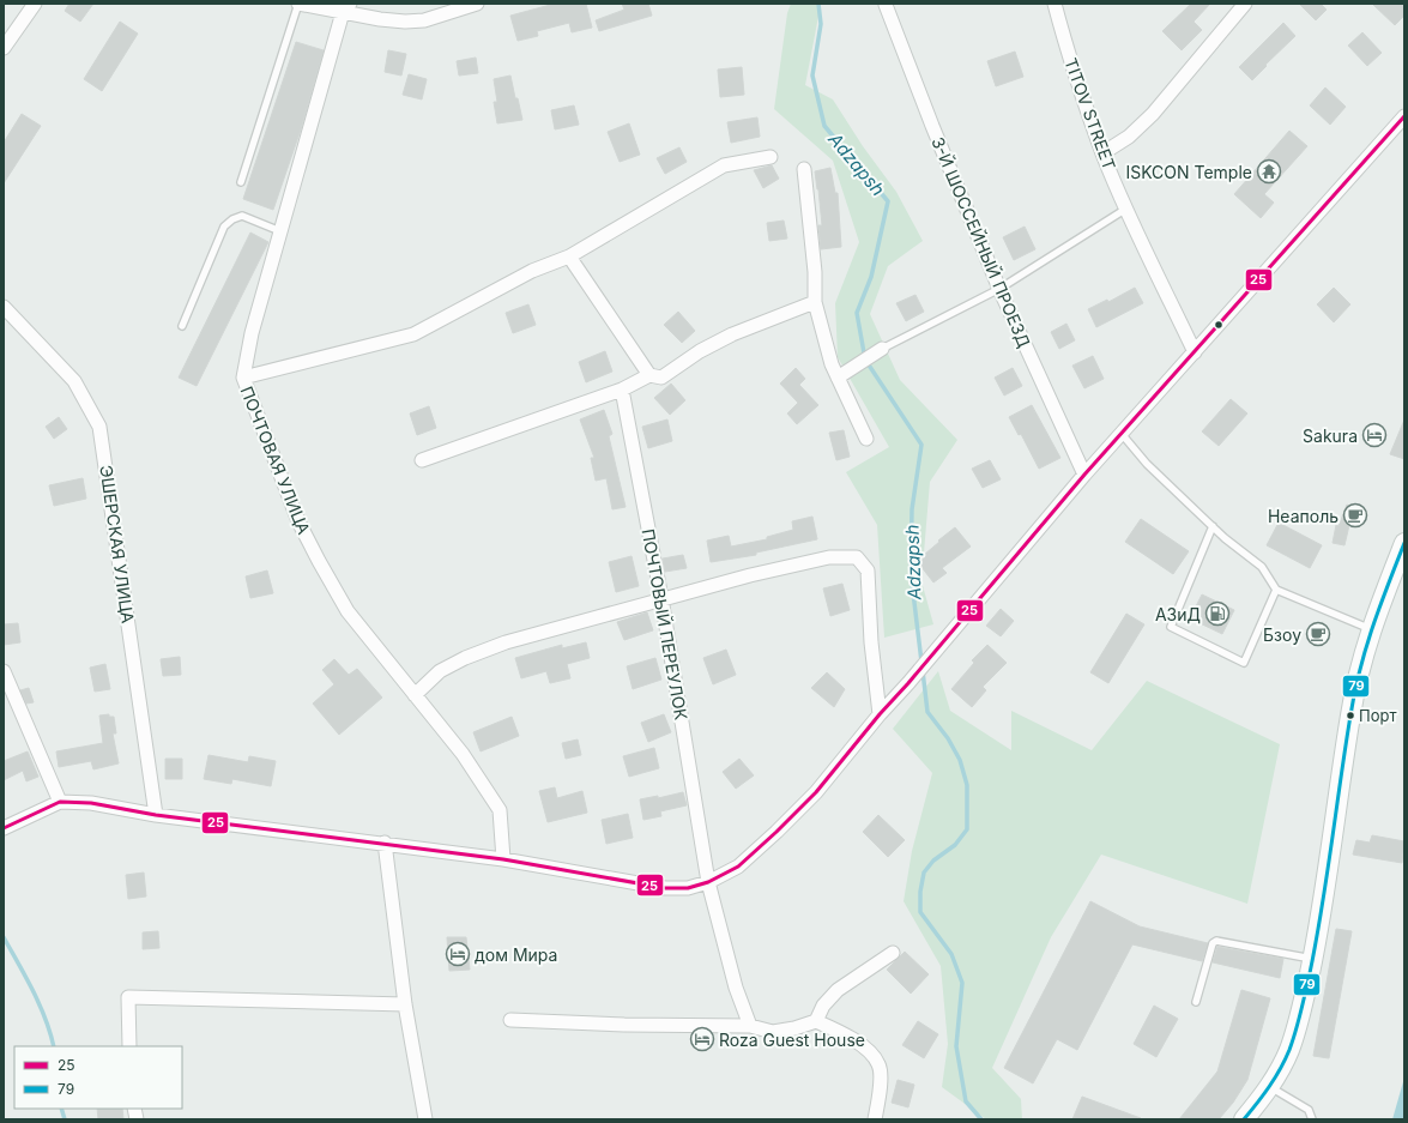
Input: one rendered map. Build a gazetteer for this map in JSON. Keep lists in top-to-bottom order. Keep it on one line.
{"streets":{"street":["TITOV STREET","3-Й ШОССЕЙНЫЙ ПРОЕЗД","ПОЧТОВАЯ УЛИЦА","ЭШЕРСКАЯ УЛИЦА","ПОЧТОВЫЙ ПЕРЕУЛОК"]},"water":["Adzapsh"],"places":{"temple":["ISKCON Temple"],"hotel":["Sakura","дом Мира","Roza Guest House"],"cafe":["Неаполь","Бзоу"],"fuel station":["АЗиД"],"other":["Порт"]},"lines":["transit line 25","transit line 79"],"legend":["25","79"]}
